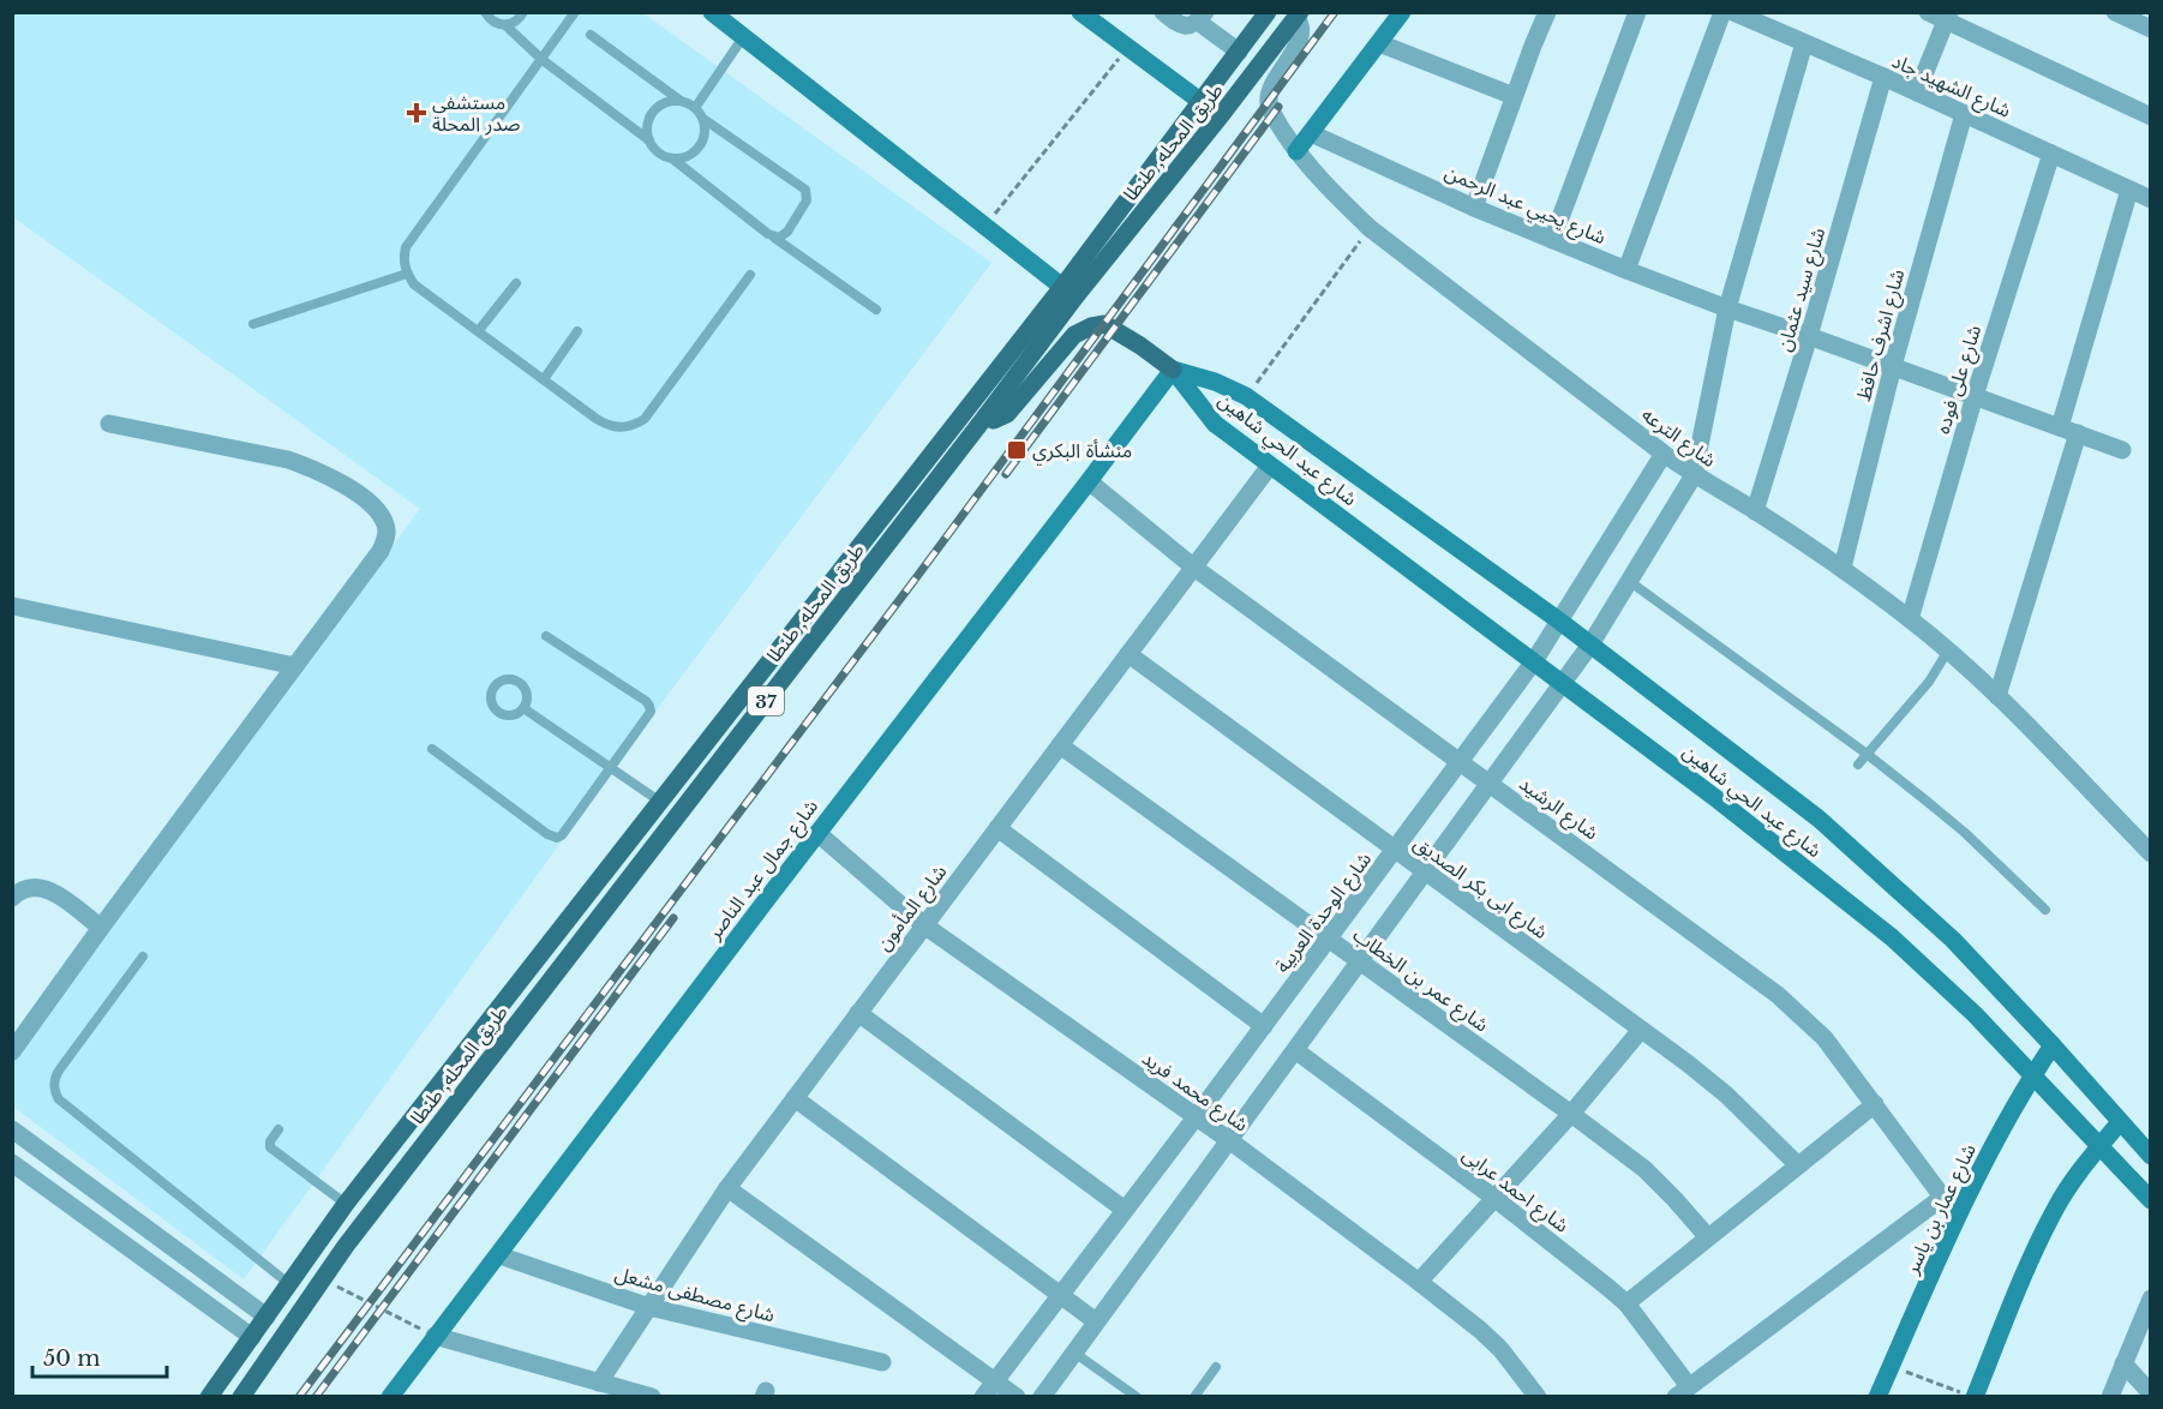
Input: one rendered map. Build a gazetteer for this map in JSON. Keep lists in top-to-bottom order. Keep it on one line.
{"streets":{"main road":["طريق المحله, طنطا","37"],"street":["شارع الشهيد جاد","شارع يحيي عبد الرحمن","شارع سيد عثمان","شارع اشرف حافظ","شارع على فوده","شارع الترعه","شارع عبد الحي شاهين","شارع الرشيد","شارع جمال عبد الناصر","شارع ابى بكر الصديق","شارع المأمون","شارع الوحدة العربية","شارع عمر بن الخطاب","شارع محمد فريد","شارع احمد عرابى","شارع عمار بن ياسر","شارع مصطفى مشعل"]},"crossings":[["شارع الشهيد جاد","شارع سيد عثمان"],["شارع الشهيد جاد","شارع اشرف حافظ"],["شارع الشهيد جاد","شارع على فوده"],["طريق المحله, طنطا","شارع الترعه"],["شارع يحيي عبد الرحمن","شارع سيد عثمان"],["شارع يحيي عبد الرحمن","شارع اشرف حافظ"],["شارع يحيي عبد الرحمن","شارع على فوده"],["شارع سيد عثمان","شارع الترعه"],["شارع اشرف حافظ","شارع الترعه"],["شارع على فوده","شارع الترعه"],["شارع الترعه","شارع الوحدة العربية"],["شارع عبد الحي شاهين","شارع جمال عبد الناصر"],["شارع عبد الحي شاهين","شارع المأمون"],["شارع عبد الحي شاهين","شارع الوحدة العربية"],["شارع عبد الحي شاهين","شارع عمار بن ياسر"],["شارع الرشيد","شارع جمال عبد الناصر"],["شارع الرشيد","شارع المأمون"],["شارع الرشيد","شارع الوحدة العربية"],["شارع الرشيد","شارع عمار بن ياسر"],["شارع جمال عبد الناصر","شارع محمد فريد"],["شارع جمال عبد الناصر","شارع مصطفى مشعل"],["شارع ابى بكر الصديق","شارع المأمون"],["شارع ابى بكر الصديق","شارع الوحدة العربية"],["شارع المأمون","شارع عمر بن الخطاب"],["شارع المأمون","شارع محمد فريد"],["شارع المأمون","شارع مصطفى مشعل"],["شارع الوحدة العربية","شارع عمر بن الخطاب"],["شارع الوحدة العربية","شارع محمد فريد"]],"places":{"health":["مستشفى صدر المحلة"],"transit":["منشأة البكري"]},"scale_bar":"50 m"}
